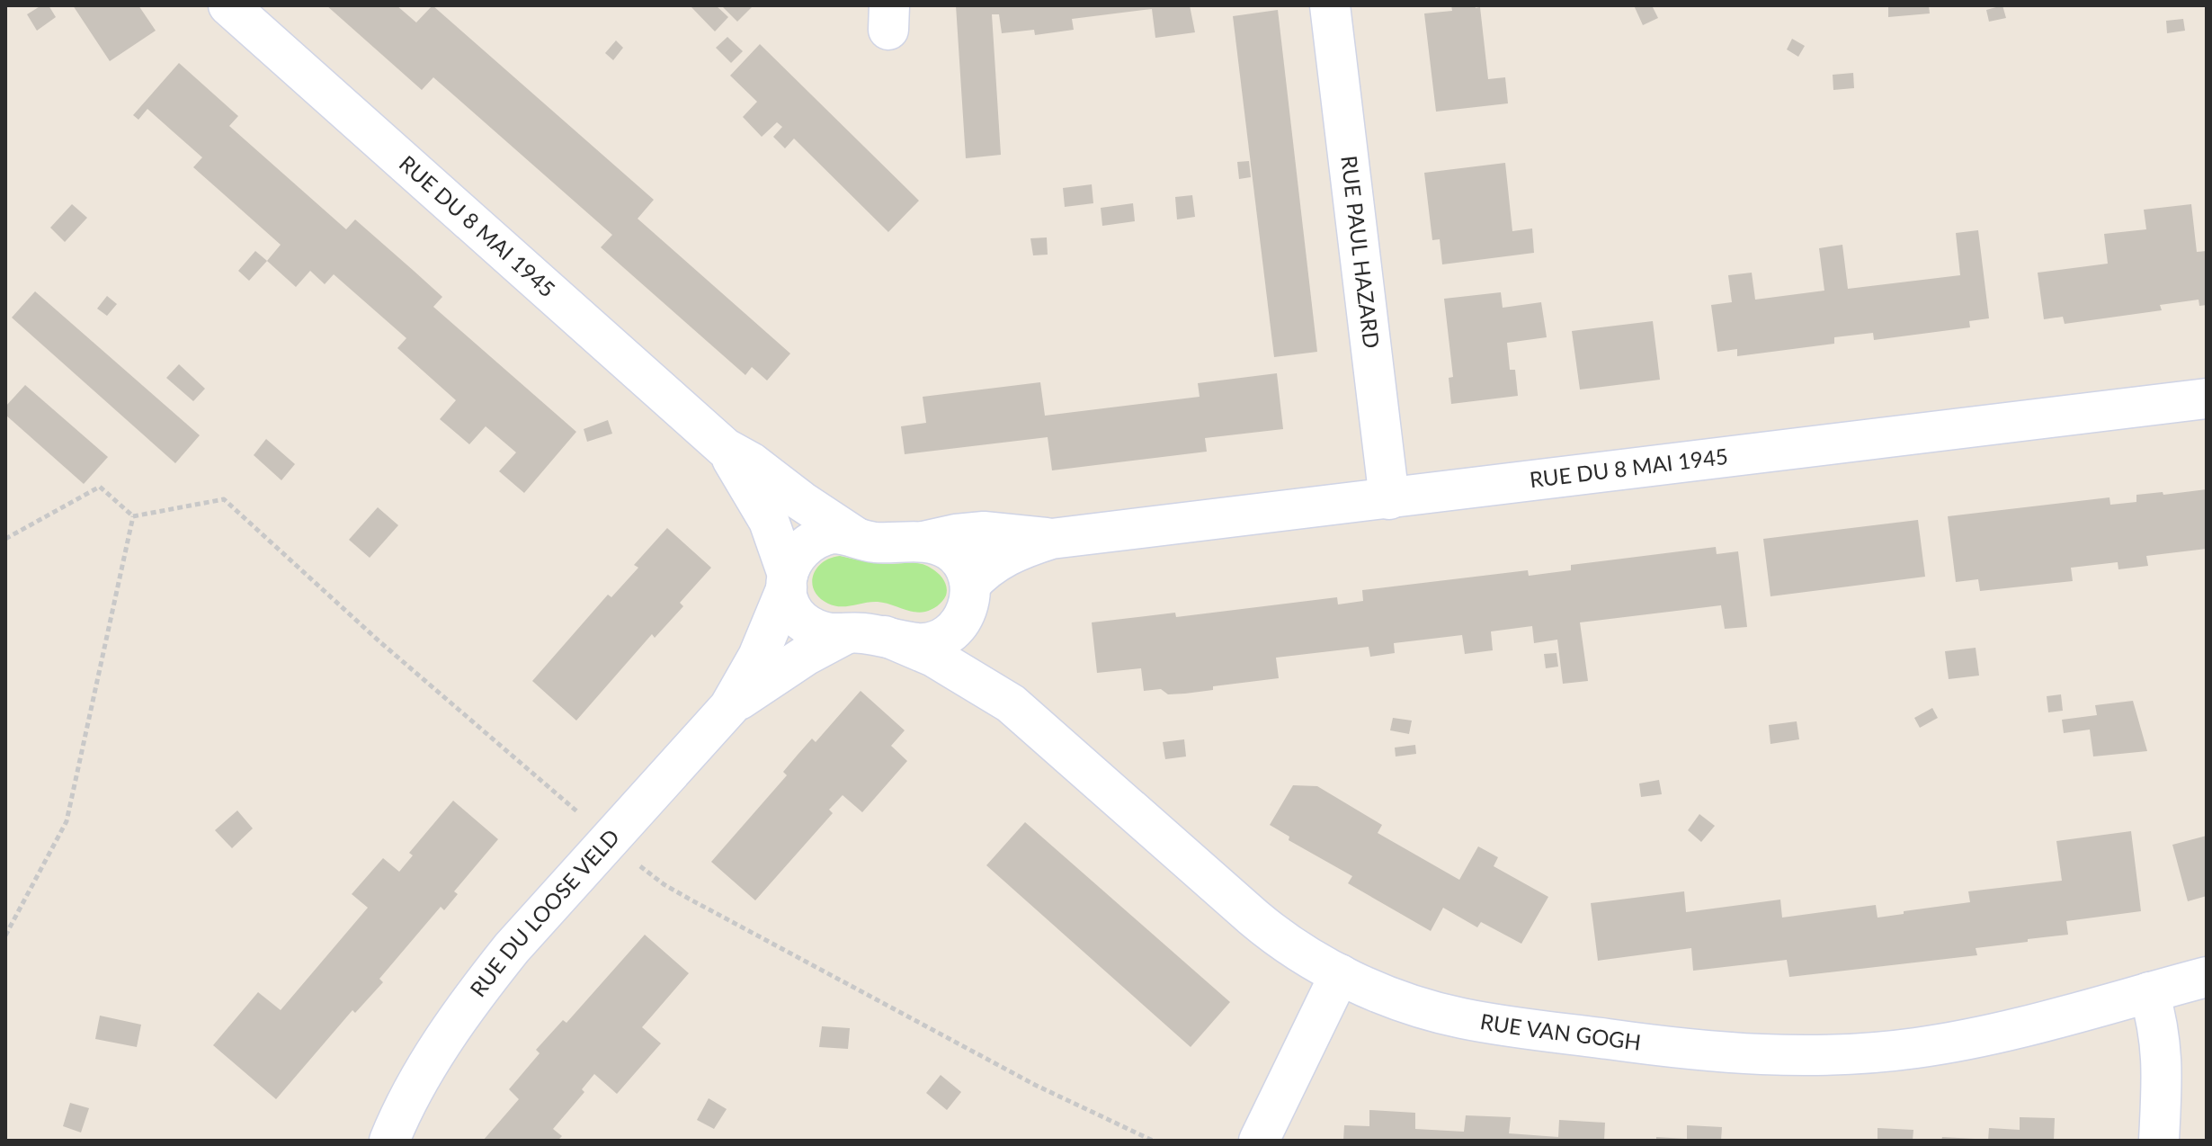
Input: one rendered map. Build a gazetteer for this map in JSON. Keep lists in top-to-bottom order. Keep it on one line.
{"streets":{"street":["RUE DU 8 MAI 1945","RUE PAUL HAZARD","RUE DU LOOSE VELD","RUE VAN GOGH"]},"crossings":[["RUE DU 8 MAI 1945","RUE PAUL HAZARD"],["RUE DU 8 MAI 1945","RUE DU LOOSE VELD"],["RUE DU 8 MAI 1945","RUE VAN GOGH"],["RUE DU LOOSE VELD","RUE VAN GOGH"]]}
